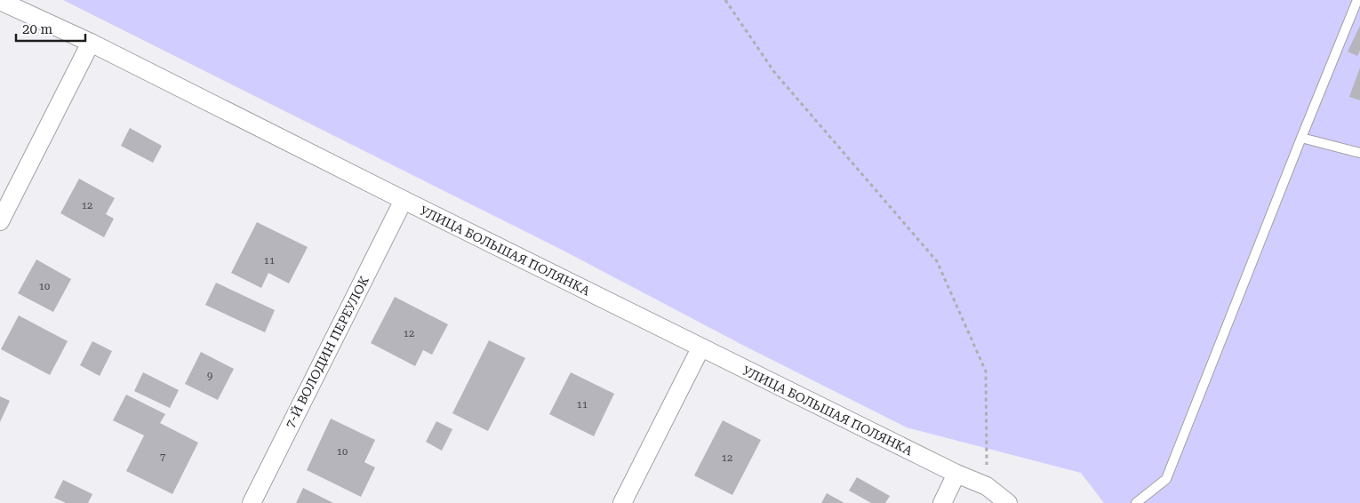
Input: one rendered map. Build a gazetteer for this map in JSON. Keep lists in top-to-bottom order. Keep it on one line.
{"streets":{"street":["УЛИЦА БОЛЬШАЯ ПОЛЯНКА","7-Й ВОЛОДИН ПЕРЕУЛОК"]},"crossings":[["УЛИЦА БОЛЬШАЯ ПОЛЯНКА","7-Й ВОЛОДИН ПЕРЕУЛОК"]],"house_numbers":["12","11","10","12","9","11","10","7","12"],"scale_bar":"20 m"}
